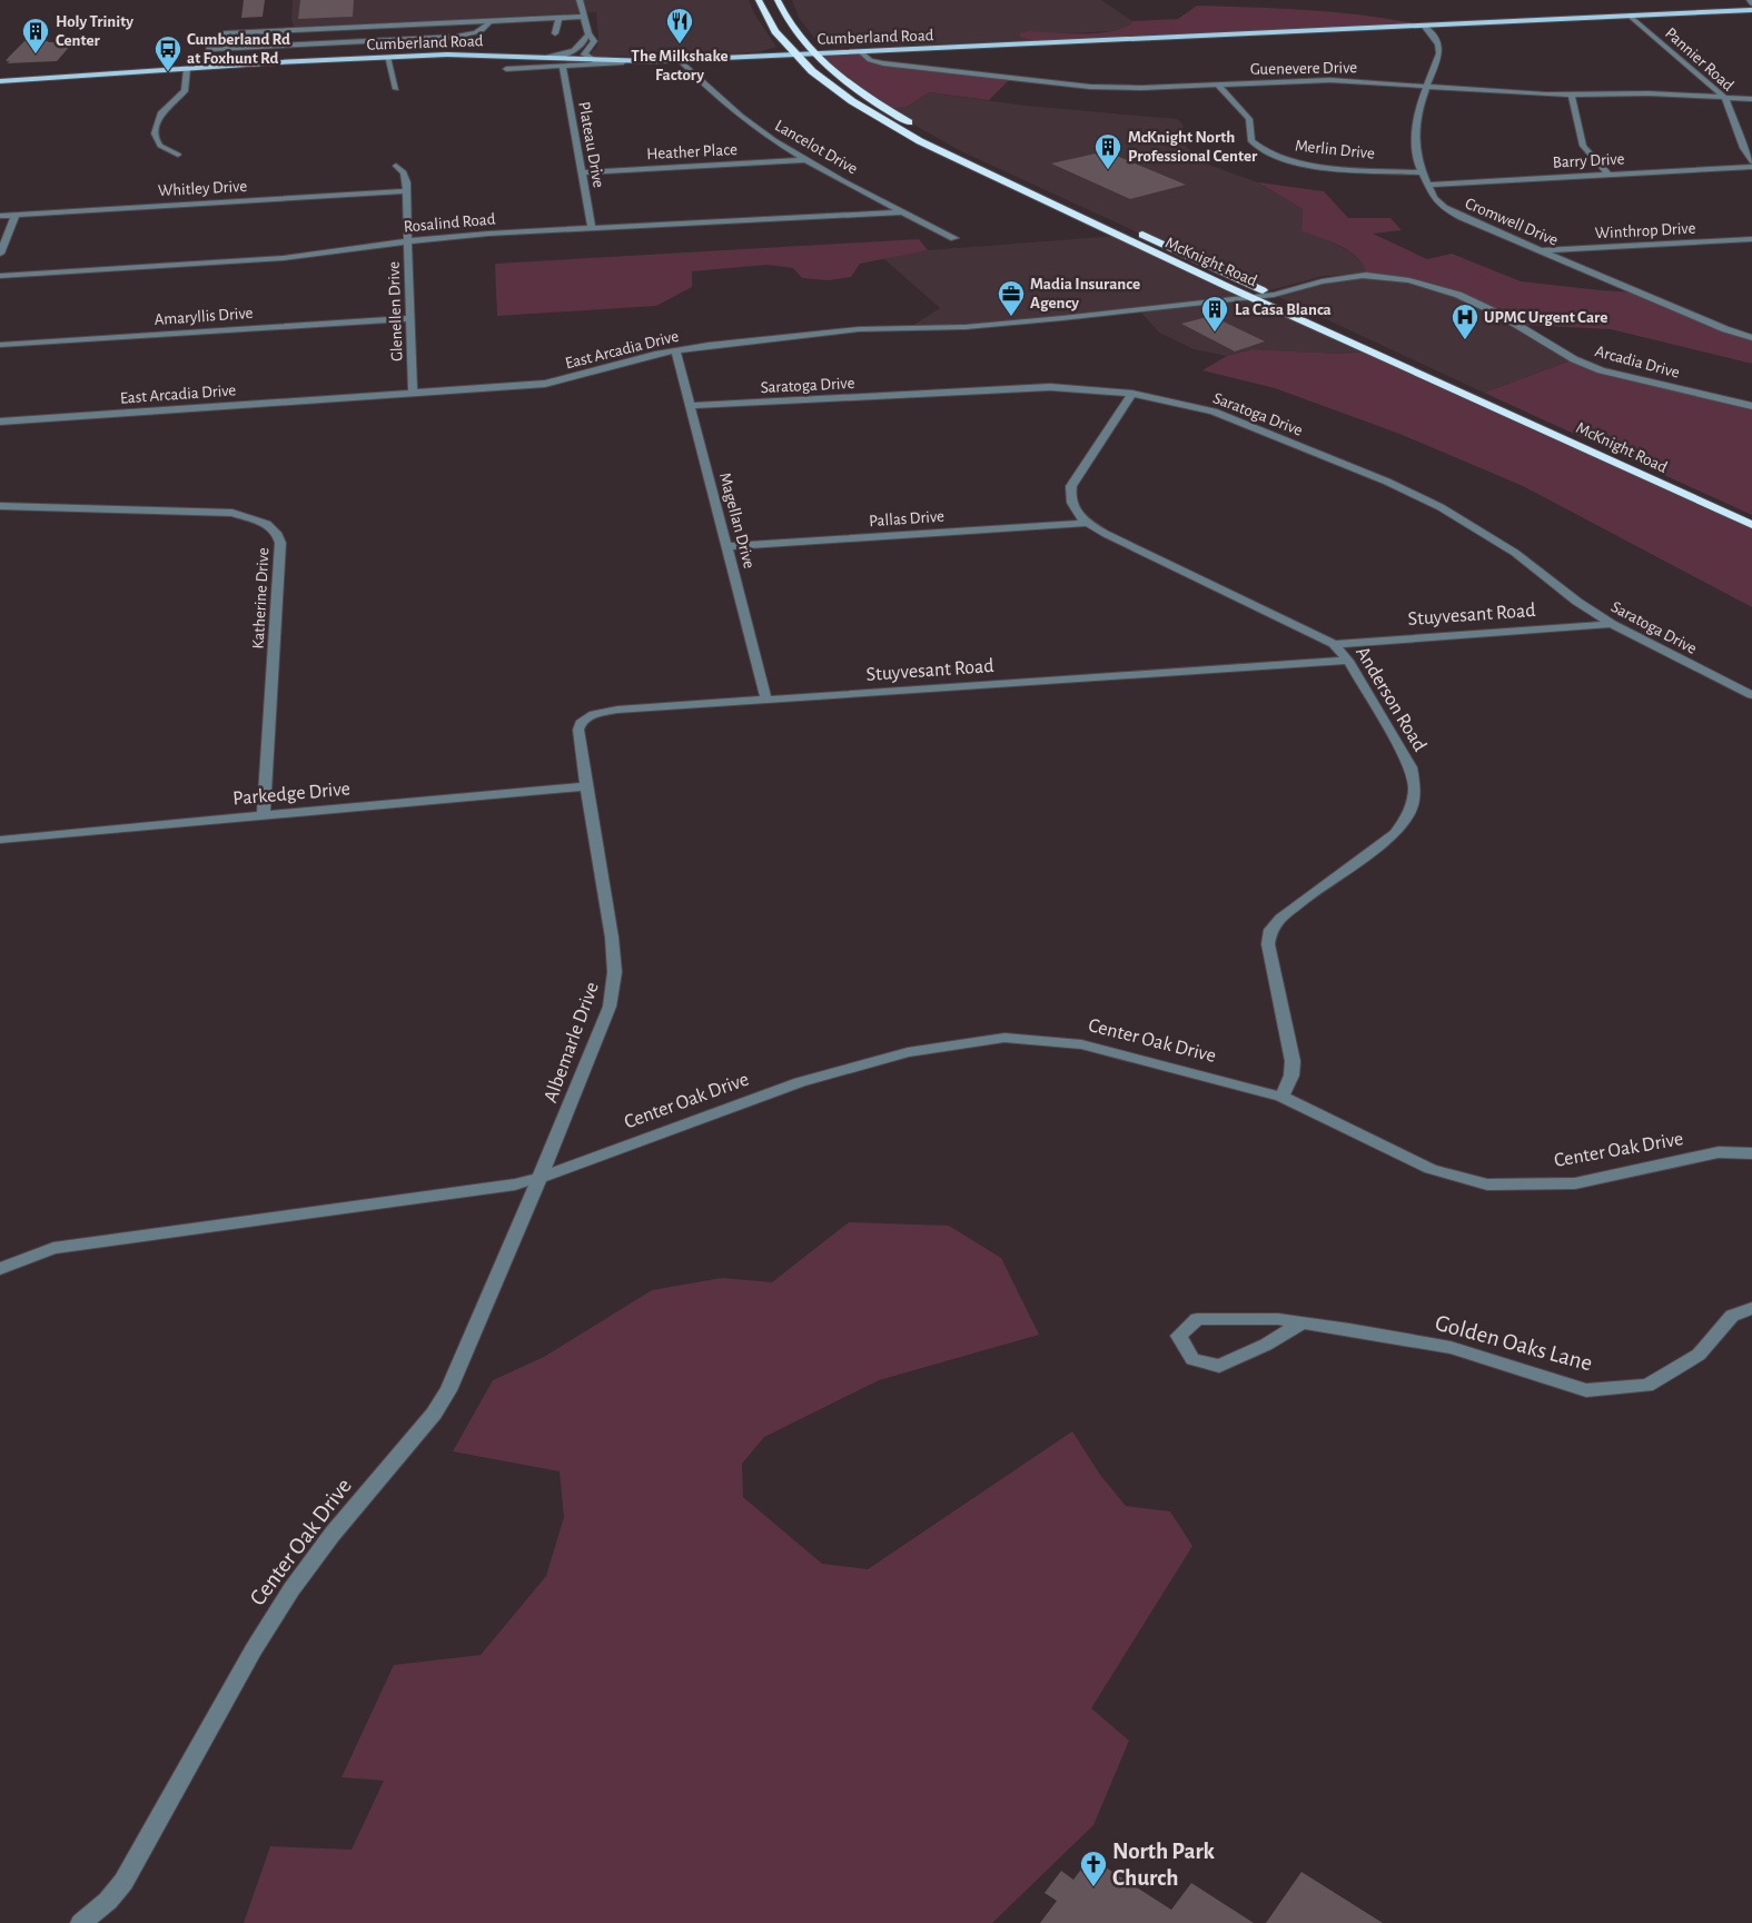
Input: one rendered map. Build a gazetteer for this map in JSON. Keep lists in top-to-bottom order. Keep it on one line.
{"streets":{"highway":["McKnight Road"],"main road":["Cumberland Road"],"street":["Pannier Road","Guenevere Drive","Plateau Drive","Lancelot Drive","Merlin Drive","Heather Place","Barry Drive","Whitley Drive","Cromwell Drive","Rosalind Road","Winthrop Drive","Glenellen Drive","Amaryllis Drive","East Arcadia Drive","Arcadia Drive","Saratoga Drive","Pallas Drive","Magellan Drive","Katherine Drive","Stuyvesant Road","Anderson Road","Parkedge Drive","Center Oak Drive","Albemarle Drive","Golden Oaks Lane"]},"crossings":[["Cumberland Road","Pannier Road"],["Cumberland Road","Guenevere Drive"],["Cumberland Road","Lancelot Drive"],["Cumberland Road","Cromwell Drive"],["Cumberland Road","McKnight Road"],["Pannier Road","Guenevere Drive"],["Guenevere Drive","Merlin Drive"],["Guenevere Drive","Cromwell Drive"],["Plateau Drive","Heather Place"],["Plateau Drive","Rosalind Road"],["Lancelot Drive","Heather Place"],["Lancelot Drive","Rosalind Road"],["Merlin Drive","Cromwell Drive"],["Barry Drive","Cromwell Drive"],["Whitley Drive","Glenellen Drive"],["Cromwell Drive","Winthrop Drive"],["Rosalind Road","Glenellen Drive"],["McKnight Road","East Arcadia Drive"],["McKnight Road","Arcadia Drive"],["Glenellen Drive","Amaryllis Drive"],["Glenellen Drive","East Arcadia Drive"],["East Arcadia Drive","Arcadia Drive"],["East Arcadia Drive","Magellan Drive"],["Saratoga Drive","Magellan Drive"],["Saratoga Drive","Stuyvesant Road"],["Saratoga Drive","Anderson Road"],["Pallas Drive","Magellan Drive"],["Pallas Drive","Anderson Road"],["Magellan Drive","Stuyvesant Road"],["Katherine Drive","Parkedge Drive"],["Stuyvesant Road","Anderson Road"],["Stuyvesant Road","Parkedge Drive"],["Stuyvesant Road","Albemarle Drive"],["Anderson Road","Center Oak Drive"],["Parkedge Drive","Albemarle Drive"],["Center Oak Drive","Albemarle Drive"]],"places":{"restaurant":["The Milkshake Factory"],"building":["Holy Trinity Center","McKnight North Professional Center","La Casa Blanca"],"bus stop":["Cumberland Rd at Foxhunt Rd"],"office":["Madia Insurance Agency"],"hospital":["UPMC Urgent Care"],"church":["North Park Church"]}}
